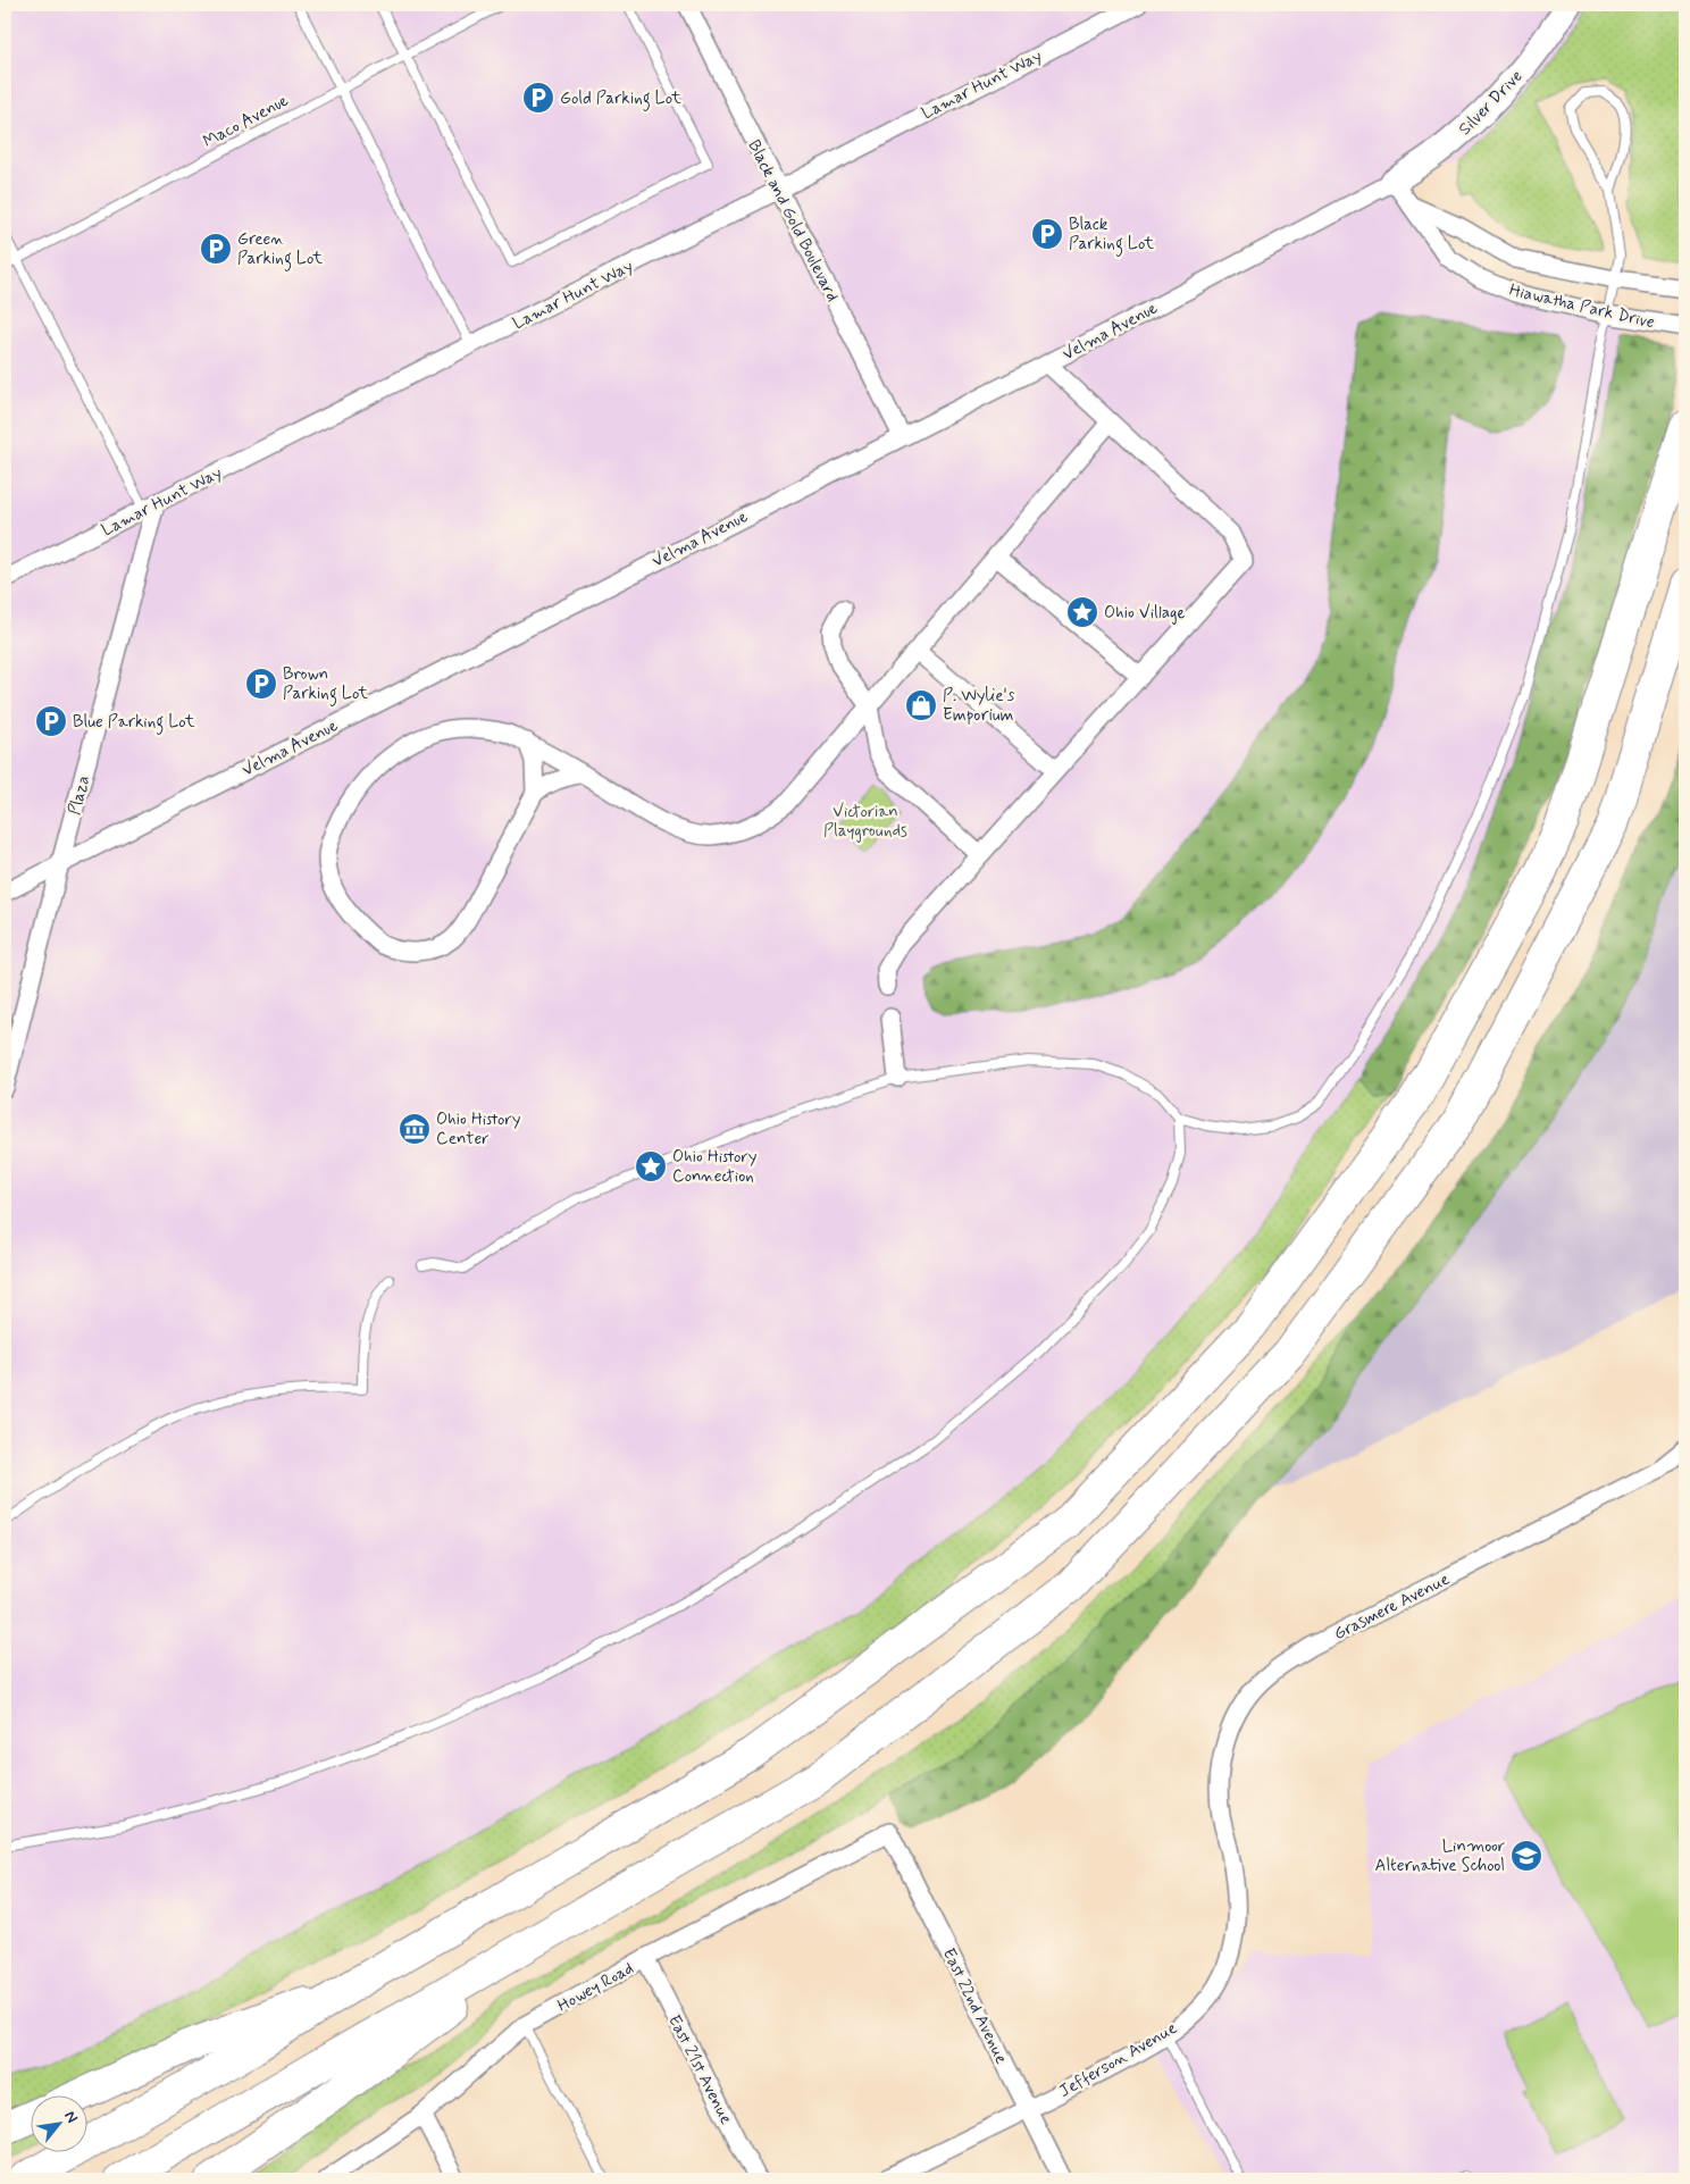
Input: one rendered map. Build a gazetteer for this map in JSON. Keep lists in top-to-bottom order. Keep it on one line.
{"streets":{"street":["Lamar Hunt Way","Silver Drive","Black and Gold Boulevard","Hiawatha Park Drive","Velma Avenue","Plaza","Grasmere Avenue","Howey Road","East 22nd Avenue","Jefferson Avenue","East 21st Avenue"],"lane":["Maco Avenue"]},"crossings":[["Lamar Hunt Way","Black and Gold Boulevard"],["Lamar Hunt Way","Plaza"],["Silver Drive","Hiawatha Park Drive"],["Silver Drive","Velma Avenue"],["Black and Gold Boulevard","Velma Avenue"],["Hiawatha Park Drive","Velma Avenue"],["Velma Avenue","Plaza"],["Grasmere Avenue","Jefferson Avenue"],["Howey Road","East 22nd Avenue"],["Howey Road","East 21st Avenue"],["East 22nd Avenue","Jefferson Avenue"]],"parks":["Victorian Playgrounds"],"places":{"parking":["Gold Parking Lot","Black Parking Lot","Green Parking Lot","Brown Parking Lot","Blue Parking Lot"],"place":["Ohio Village","Ohio History Connection"],"shop":["P. Wylie's Emporium"],"museum":["Ohio History Center"],"school or university":["Linmoor Alternative School"]},"north":"top right"}
